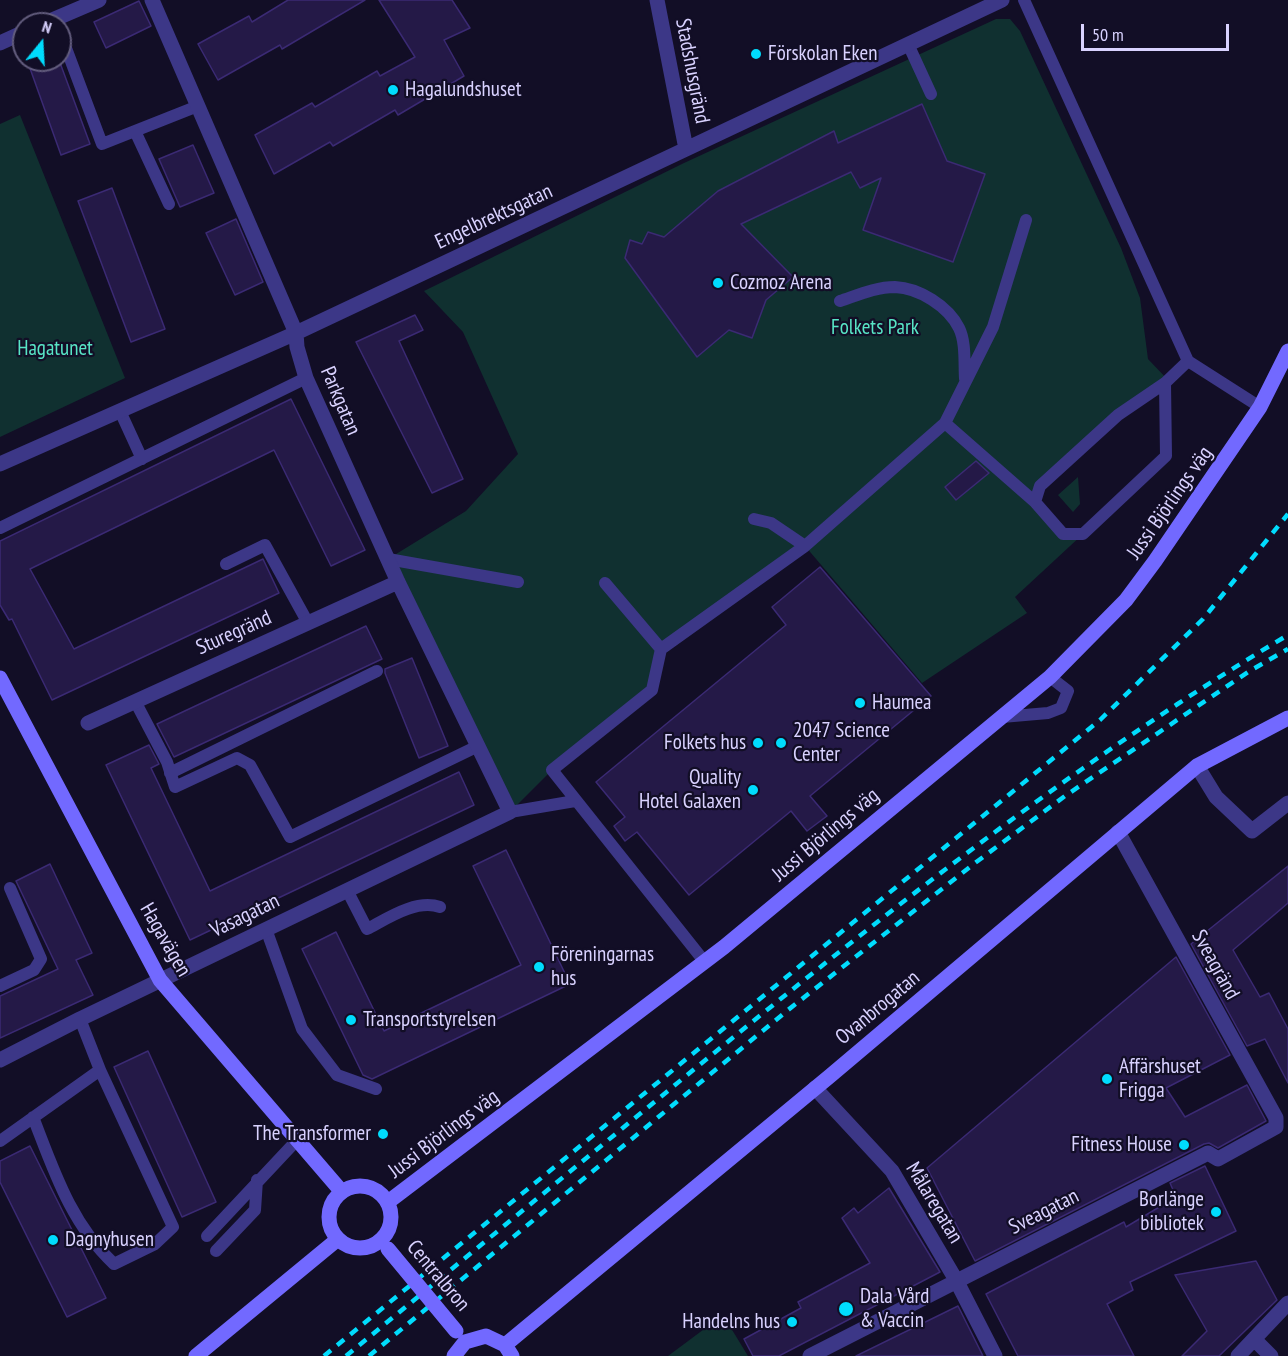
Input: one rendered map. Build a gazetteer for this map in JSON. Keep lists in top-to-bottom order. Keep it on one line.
{"streets":{"street":["Stadshusgränd","Engelbrektsgatan","Parkgatan","Jussi Björlings väg","Sturegränd","Vasagatan","Hagavägen","Sveagränd","Ovanbrogatan","Målaregatan","Sveagatan","Centralbron"]},"crossings":[["Stadshusgränd","Engelbrektsgatan"],["Engelbrektsgatan","Parkgatan"],["Parkgatan","Sturegränd"],["Parkgatan","Vasagatan"],["Jussi Björlings väg","Hagavägen"],["Jussi Björlings väg","Centralbron"],["Vasagatan","Hagavägen"],["Hagavägen","Centralbron"],["Sveagränd","Ovanbrogatan"],["Sveagränd","Sveagatan"],["Ovanbrogatan","Målaregatan"],["Målaregatan","Sveagatan"]],"parks":["Folkets Park","Hagatunet"],"places":["Förskolan Eken","Hagalundshuset","Cozmoz Arena","Haumea","Folkets hus","2047 Science Center","Quality Hotel Galaxen","Föreningarnas hus","Transportstyrelsen","Affärshuset Frigga","The Transformer","Fitness House","Borlänge bibliotek","Dagnyhusen","Dala Vård & Vaccin","Handelns hus"],"scale_bar":"50 m","north":"top"}
